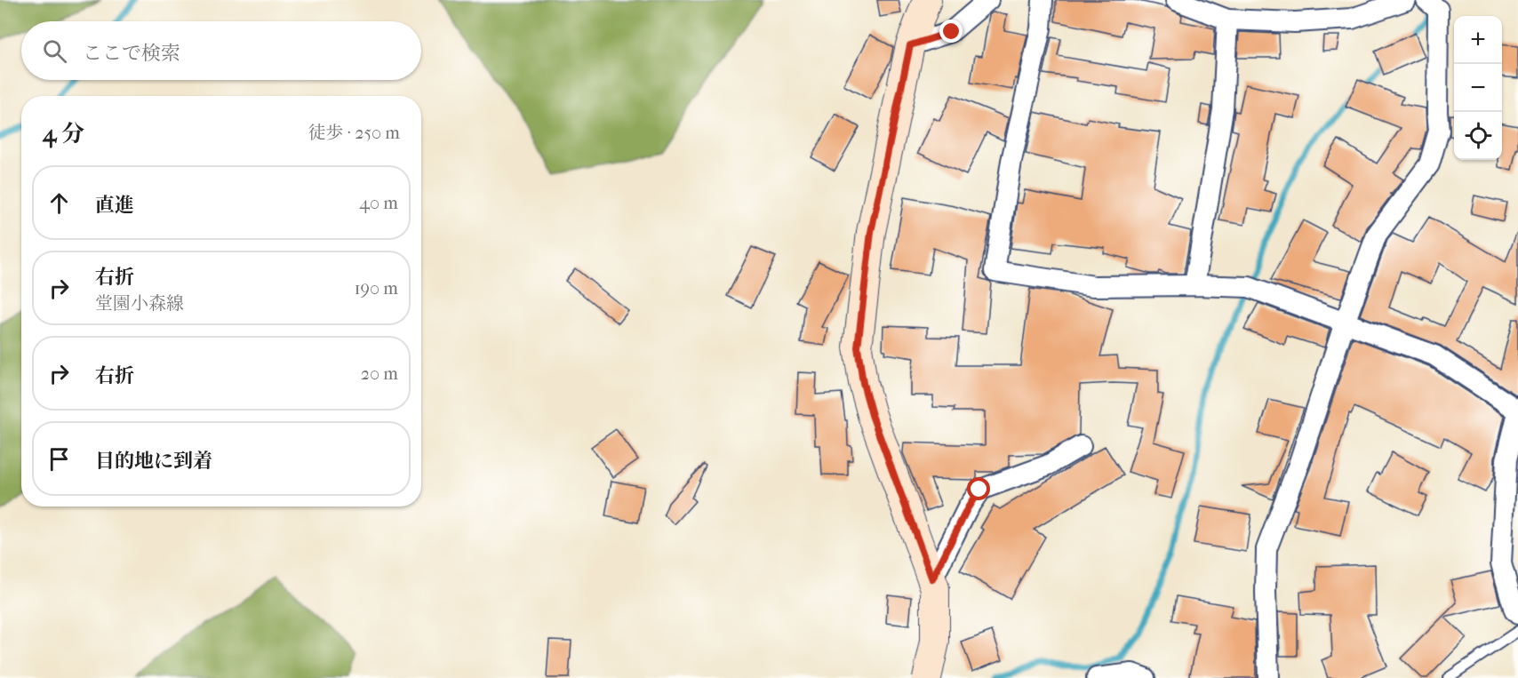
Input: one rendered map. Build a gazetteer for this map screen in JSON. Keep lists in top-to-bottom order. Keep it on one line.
{"page":{"map_buttons":["+","−"],"search":"ここで検索","heading":["4 分","徒歩 · 250 m"],"list":[["直進","40 m"],["右折","堂園小森線","190 m"],["右折","20 m"],"目的地に到着"]}}
